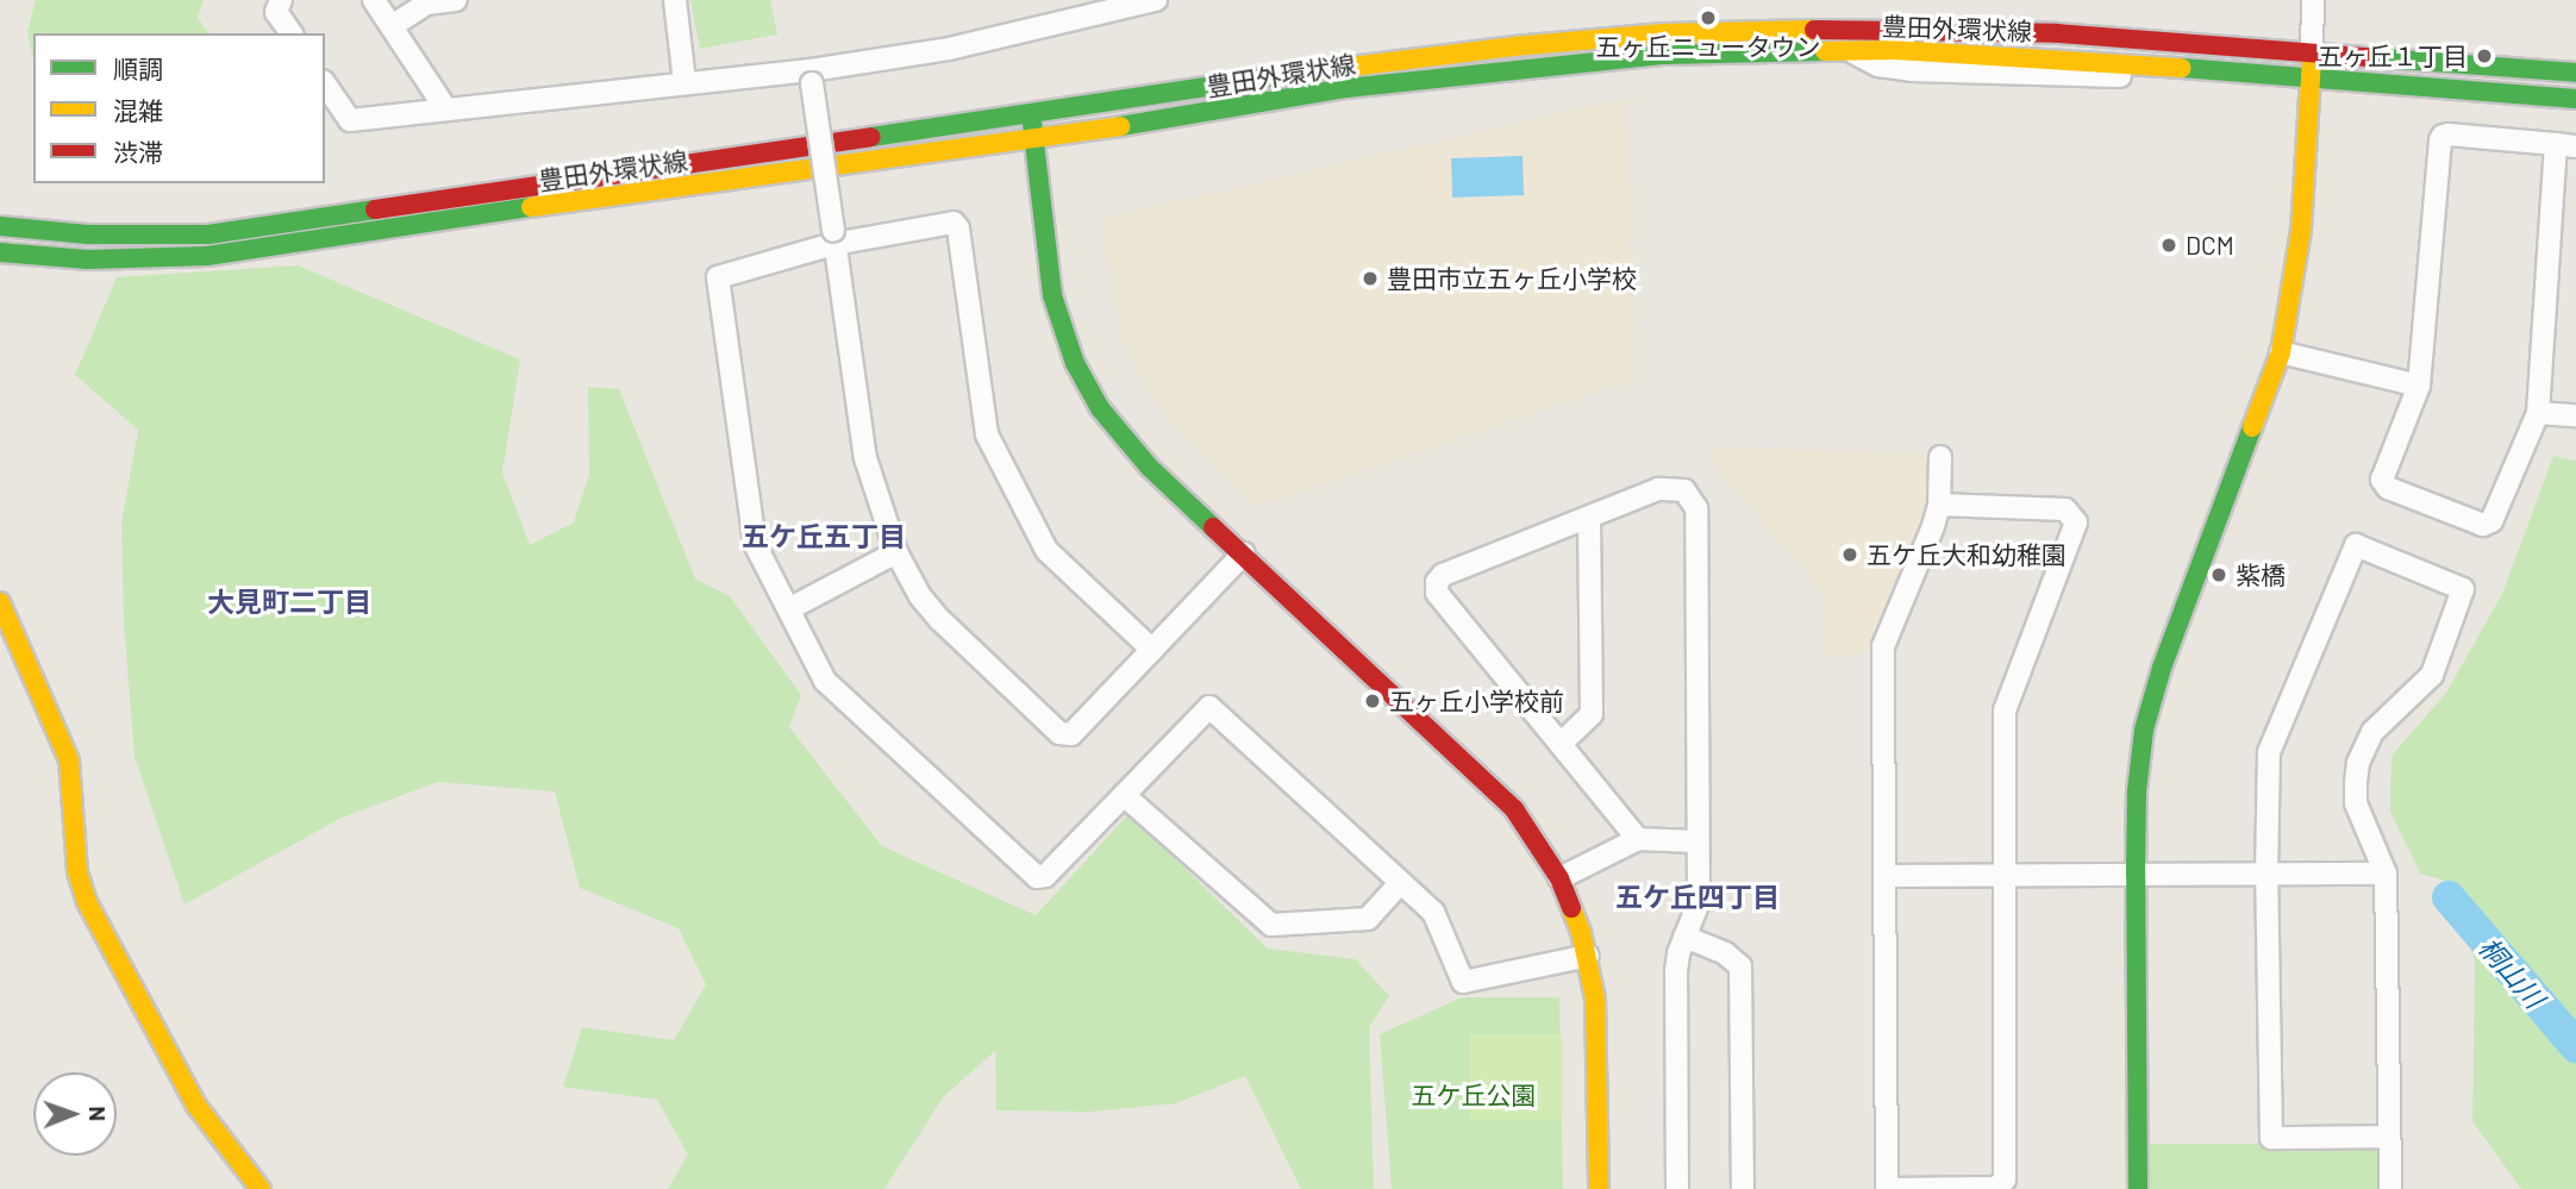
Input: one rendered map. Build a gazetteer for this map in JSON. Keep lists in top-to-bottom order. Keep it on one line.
{"streets":{"street":["豊田外環状線"]},"districts":["五ケ丘五丁目","大見町二丁目","五ケ丘四丁目"],"water":["桐山川"],"parks":["五ケ丘公園"],"places":["五ヶ丘ニュータウン","五ヶ丘１丁目","DCM","豊田市立五ヶ丘小学校","五ケ丘大和幼稚園","紫橋","五ヶ丘小学校前"],"legend":["順調","混雑","渋滞"],"north":"right"}
